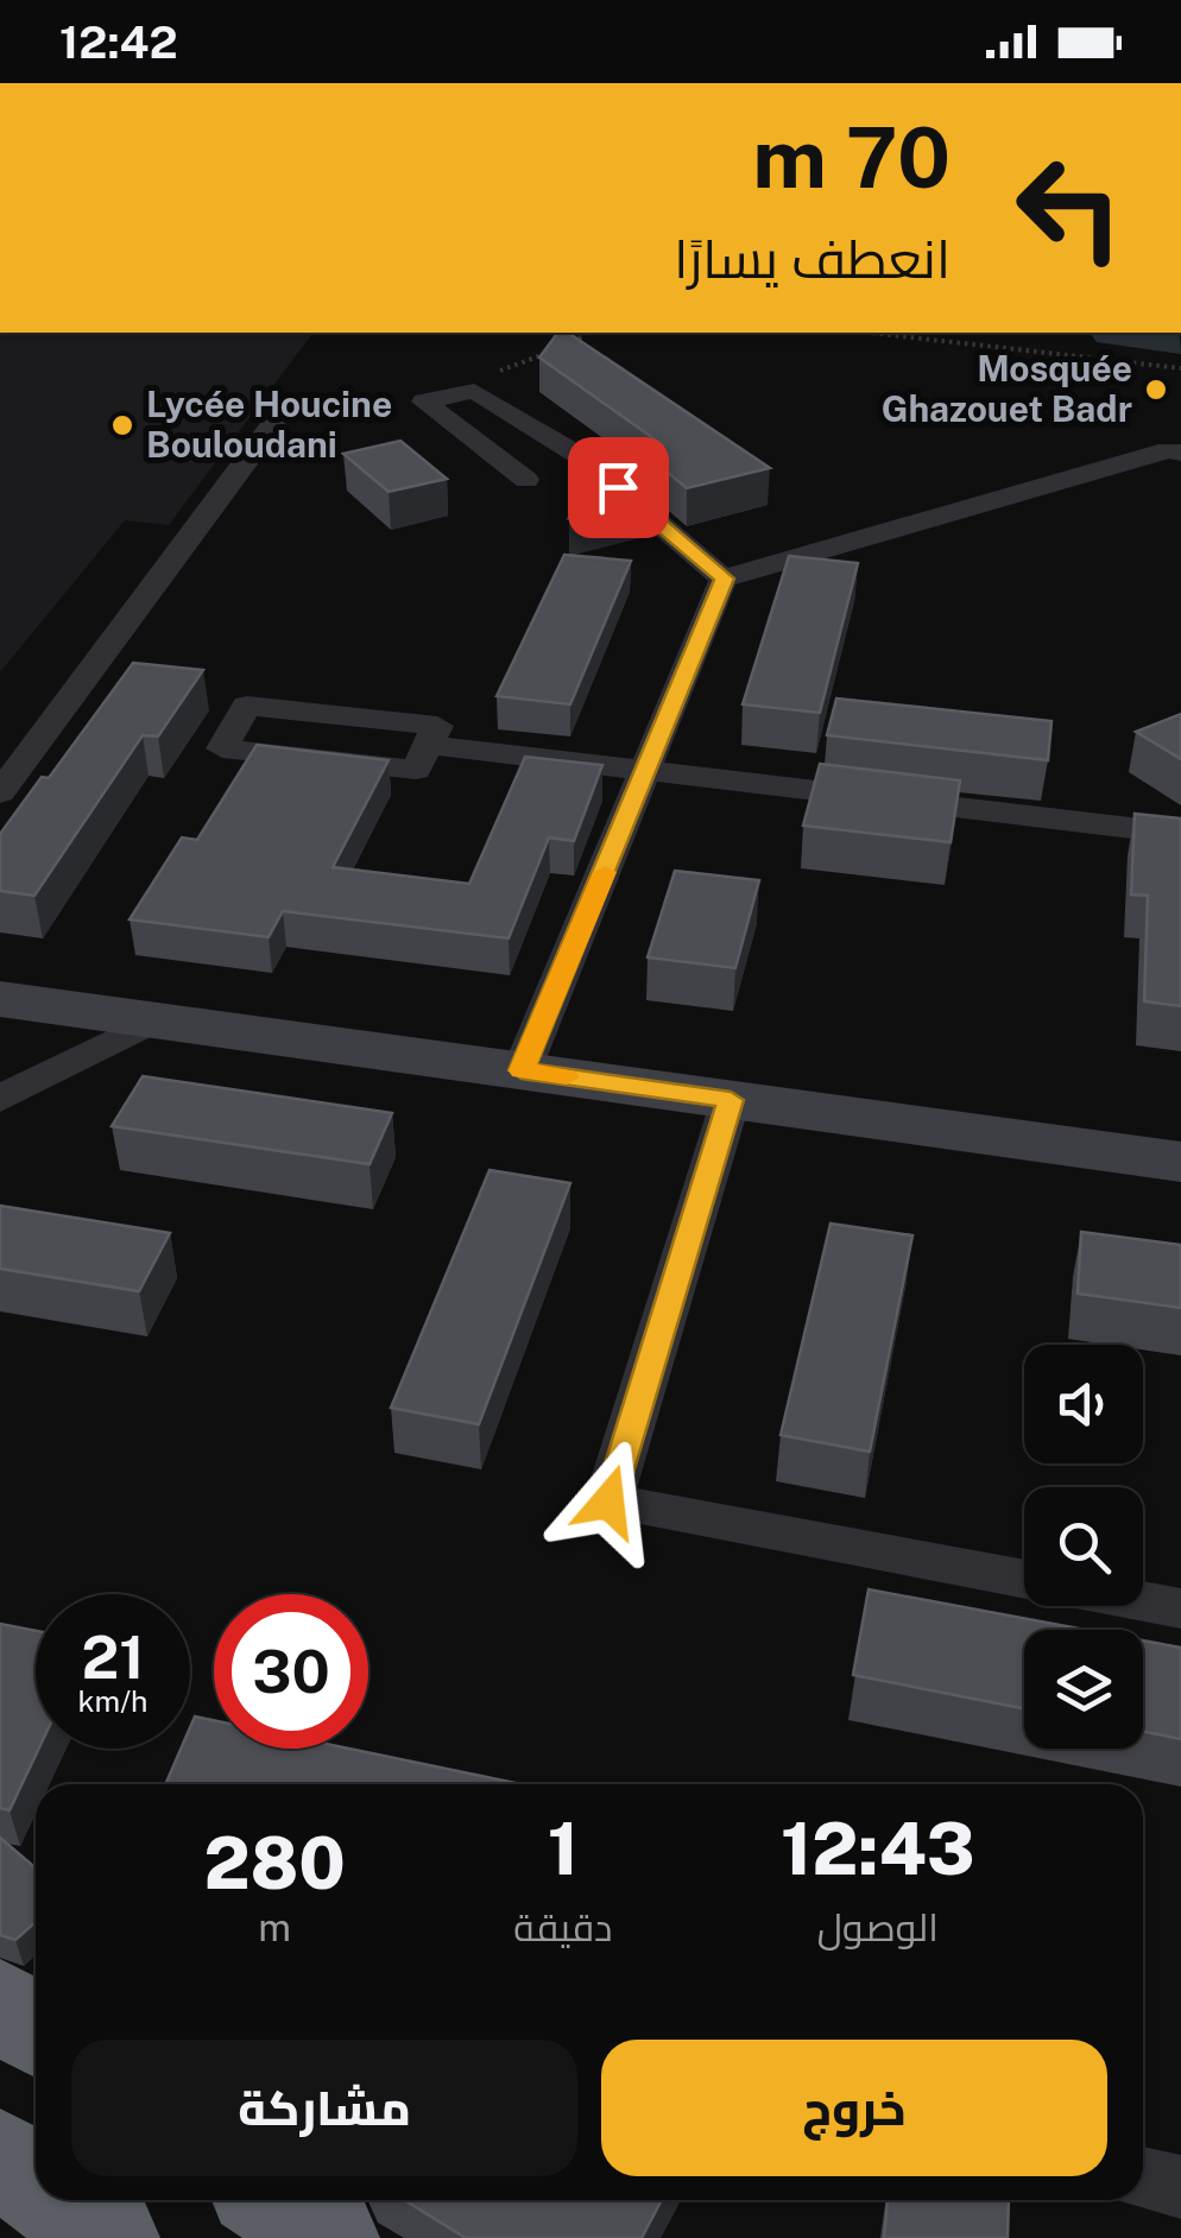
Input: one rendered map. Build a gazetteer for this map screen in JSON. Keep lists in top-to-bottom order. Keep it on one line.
{"places":["Mosquée Ghazouet Badr","Lycée Houcine Bouloudani"],"page":{"status":"12:42","turn":["70 m","انعطف يسارًا"],"speed":"21 km/h","limit":"30","eta":["12:43","الوصول","1","دقيقة","280","m"],"buttons":["خروج","مشاركة"]}}
